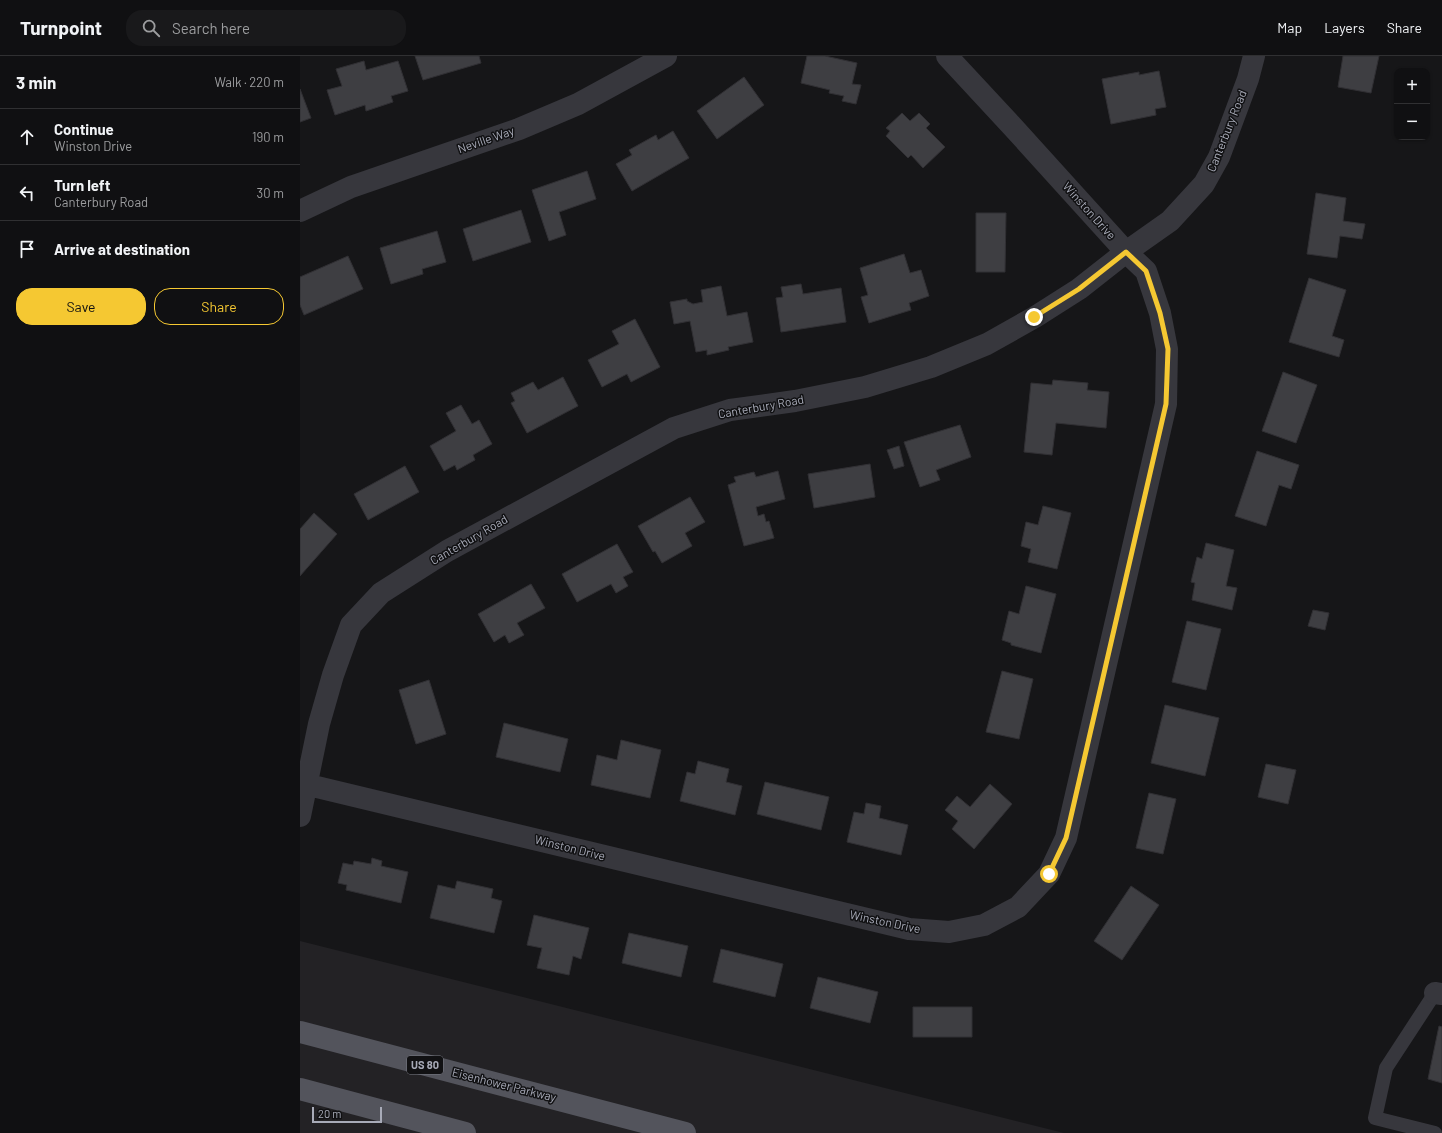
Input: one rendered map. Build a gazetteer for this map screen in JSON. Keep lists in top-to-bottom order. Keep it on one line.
{"streets":{"main road":["US 80","Eisenhower Parkway"],"street":["Canterbury Road","Neville Way","Winston Drive"]},"crossings":[["Canterbury Road","Winston Drive"]],"scale_bar":"20 m","page":{"header":"Turnpoint","search":"Search here","nav":["Map","Layers","Share"],"heading":["3 min","Walk · 220 m"],"map_buttons":["+","−"],"list":[["Continue","Winston Drive","190 m"],["Turn left","Canterbury Road","30 m"],"Arrive at destination"],"buttons":["Save","Share"],"scale":"20 m"}}
